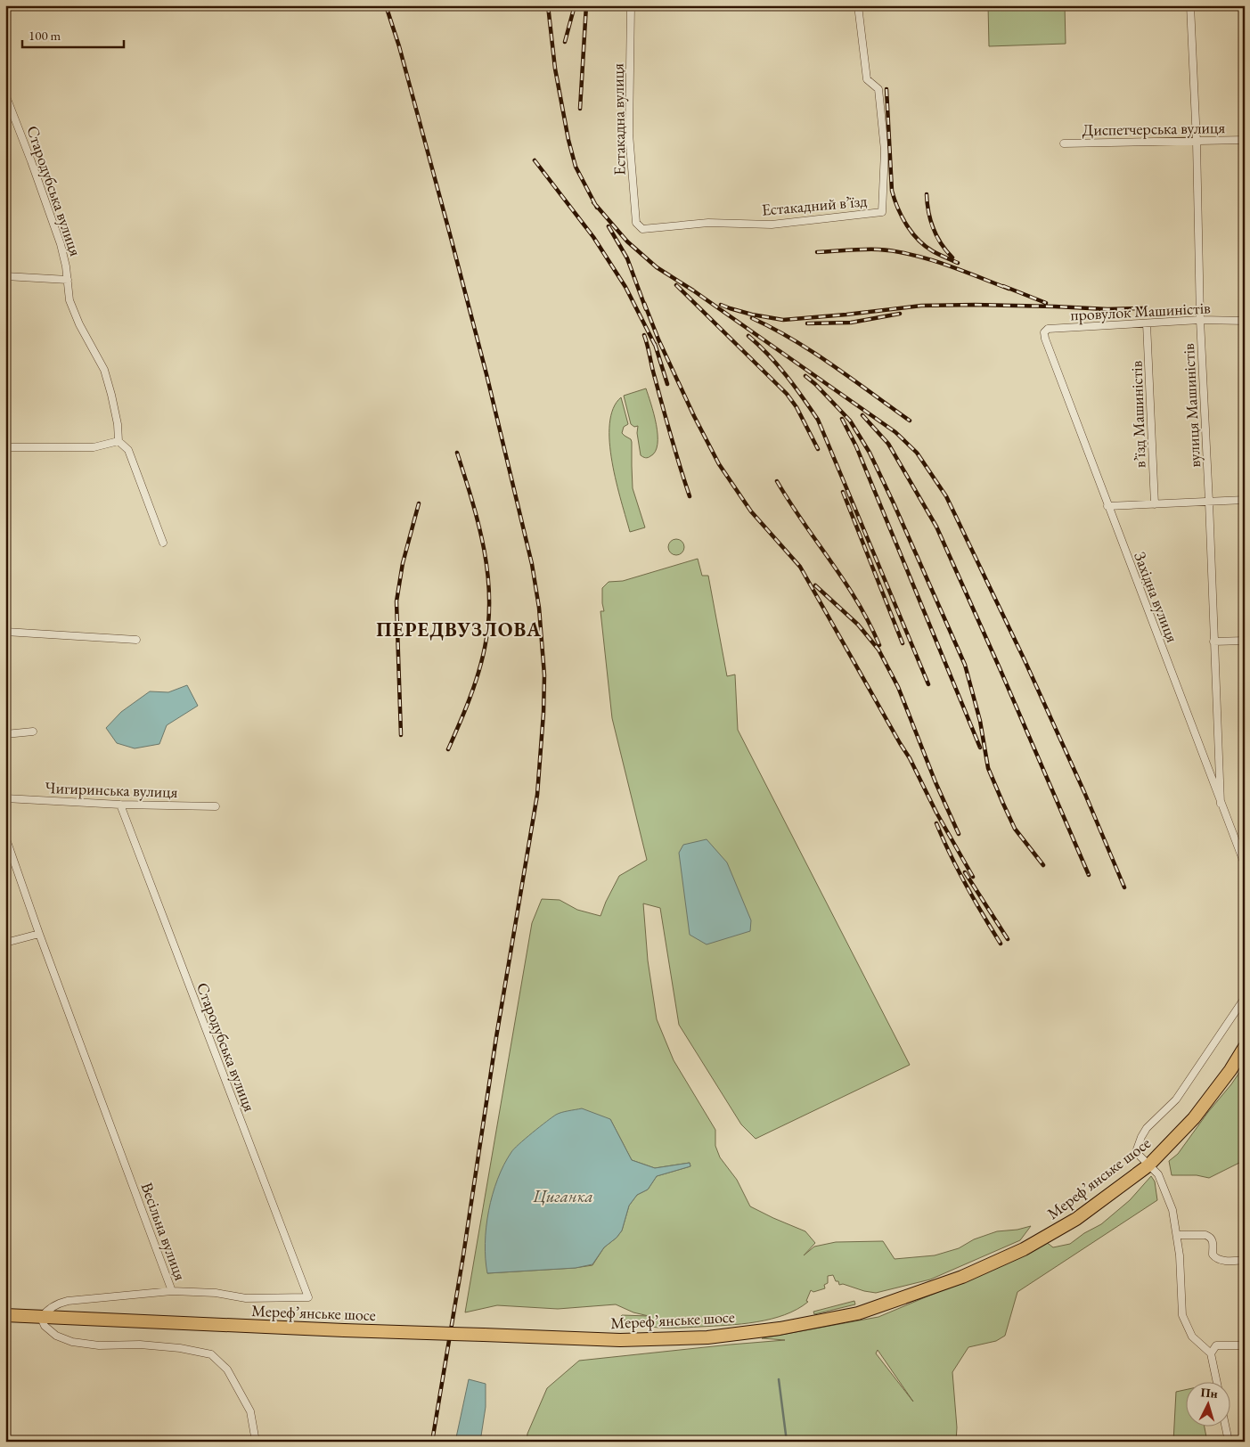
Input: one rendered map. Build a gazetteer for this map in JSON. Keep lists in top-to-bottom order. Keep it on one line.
{"streets":{"highway":["Мереф’янське шосе"],"street":["Естакадна вулиця","Диспетчерська вулиця","Стародубська вулиця","Естакадний в’їзд","провулок Машиністів","вулиця Машиністів","в’їзд Машиністів","Західна вулиця","Чигиринська вулиця","Весільна вулиця"]},"crossings":[["Естакадна вулиця","Естакадний в’їзд"],["Диспетчерська вулиця","вулиця Машиністів"],["Стародубська вулиця","Чигиринська вулиця"],["Стародубська вулиця","Весільна вулиця"],["провулок Машиністів","вулиця Машиністів"],["провулок Машиністів","в’їзд Машиністів"],["провулок Машиністів","Західна вулиця"],["вулиця Машиністів","Західна вулиця"],["Мереф’янське шосе","Весільна вулиця"]],"districts":["ПЕРЕДВУЗЛОВА"],"water":["Циганка"],"scale_bar":"100 m","north":"top"}
